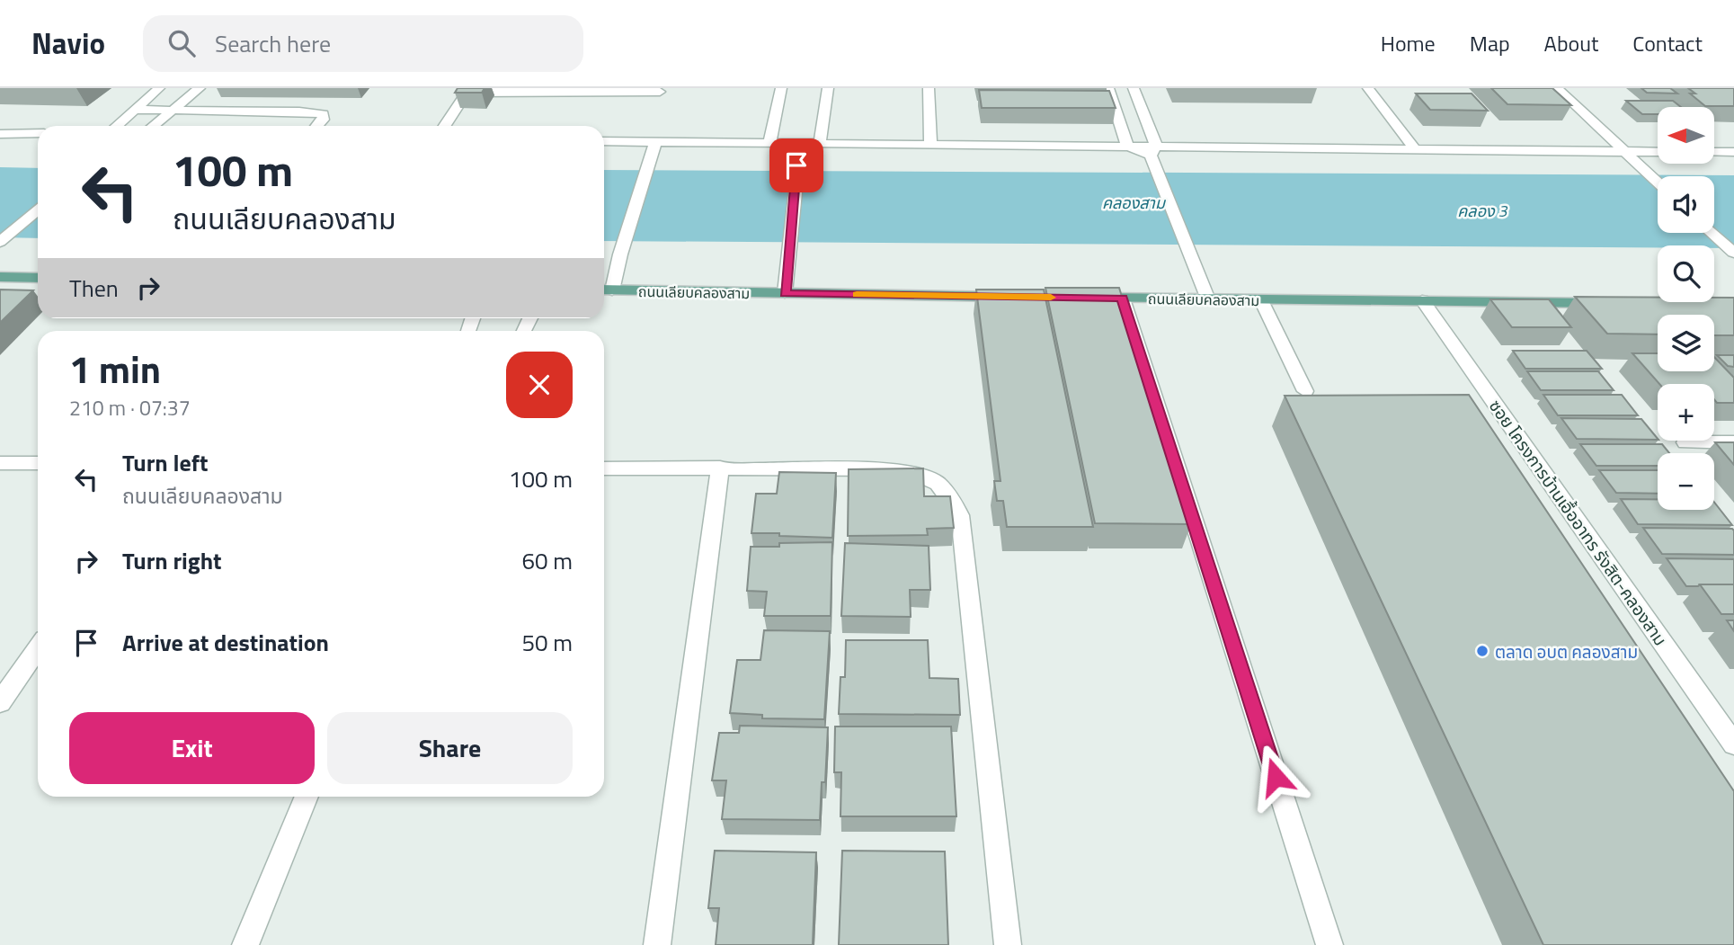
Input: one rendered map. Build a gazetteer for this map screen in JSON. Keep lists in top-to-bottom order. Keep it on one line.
{"streets":{"main road":["ถนนเลียบคลองสาม"],"street":["ซอย โครงการบ้านเอื้ออาทร รังสิต-คลองสาม"]},"crossings":[["ถนนเลียบคลองสาม","ซอย โครงการบ้านเอื้ออาทร รังสิต-คลองสาม"]],"water":["คลองสาม","คลอง 3"],"places":["ตลาด อบต คลองสาม"],"north":"left","page":{"header":"Navio","search":"Search here","nav":["Home","Map","About","Contact"],"map_buttons":["+","−"],"turn":["100 m","ถนนเลียบคลองสาม"],"then":"Then","heading":["1 min","210 m · 07:37"],"list":[{"name":"Turn left","note":"ถนนเลียบคลองสาม","value":"100 m"},{"name":"Turn right","value":"60 m"},{"name":"Arrive at destination","value":"50 m"}],"buttons":["Exit","Share"]}}
